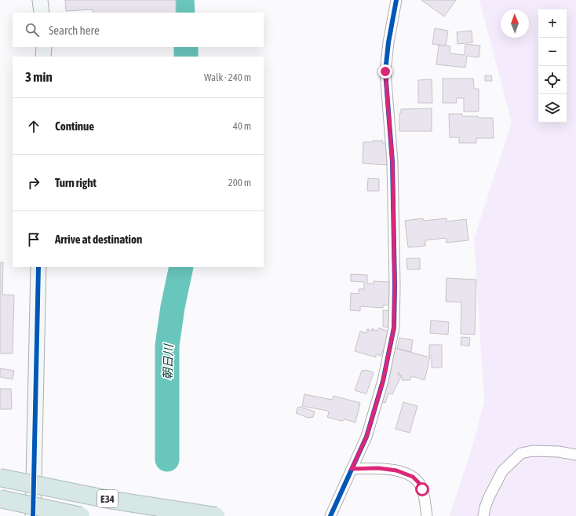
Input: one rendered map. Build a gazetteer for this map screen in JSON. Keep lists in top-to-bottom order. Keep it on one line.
{"streets":{"highway":["E34"]},"water":["朝日川"],"north":"top","page":{"map_buttons":["+","−"],"search":"Search here","heading":["3 min","Walk · 240 m"],"list":[["Continue","40 m"],["Turn right","200 m"],"Arrive at destination"]}}
